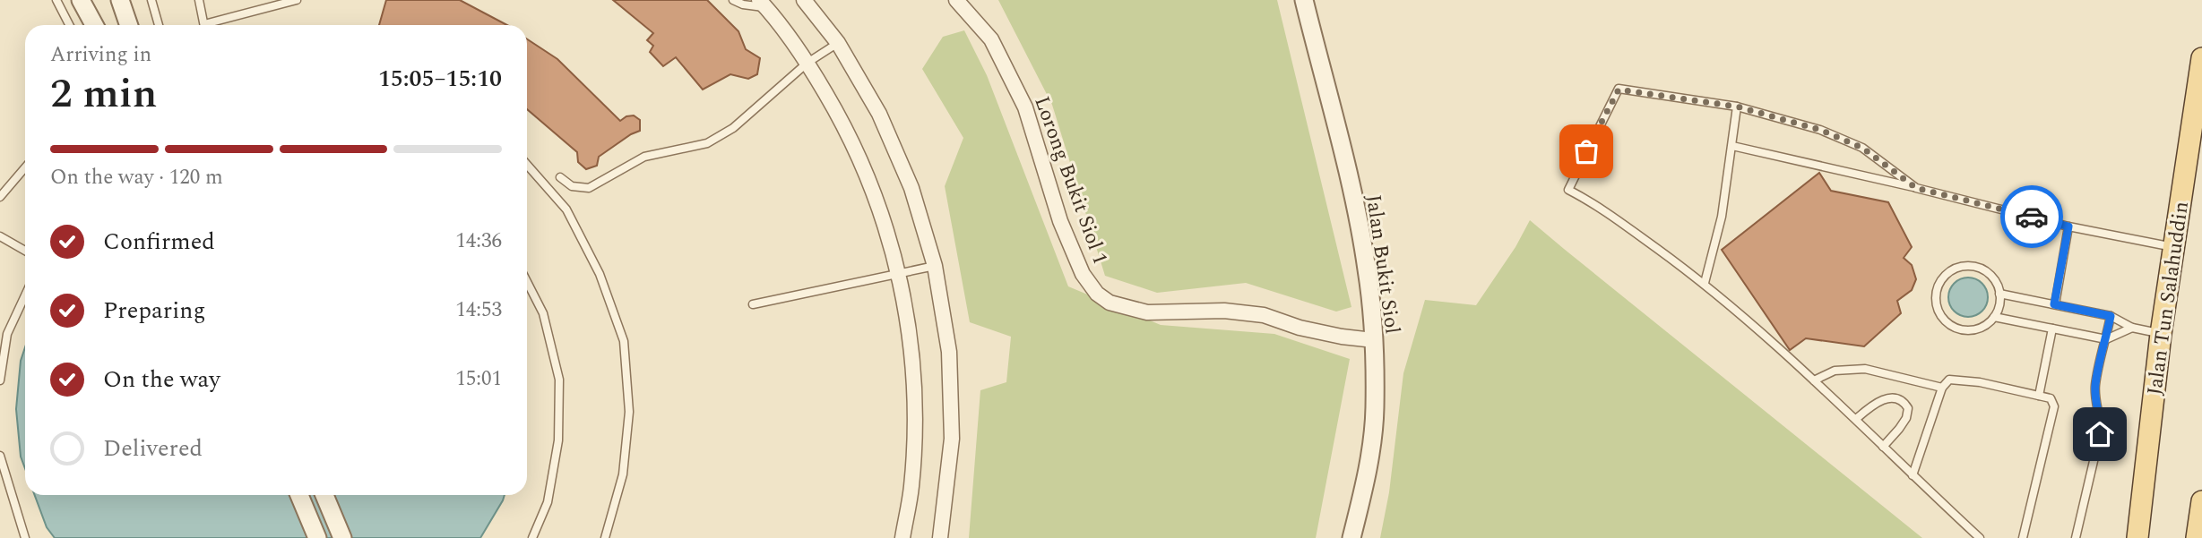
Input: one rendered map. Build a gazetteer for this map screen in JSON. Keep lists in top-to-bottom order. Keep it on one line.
{"streets":{"main road":["Jalan Tun Salahuddin"],"street":["Lorong Bukit Siol 1","Jalan Bukit Siol"]},"crossings":[["Lorong Bukit Siol 1","Jalan Bukit Siol"]],"page":{"heading":["2 min","Arriving in","15:05–15:10"],"bar":"On the way · 120 m","list":[["Confirmed","14:36"],["Preparing","14:53"],["On the way","15:01"],"Delivered"]}}
